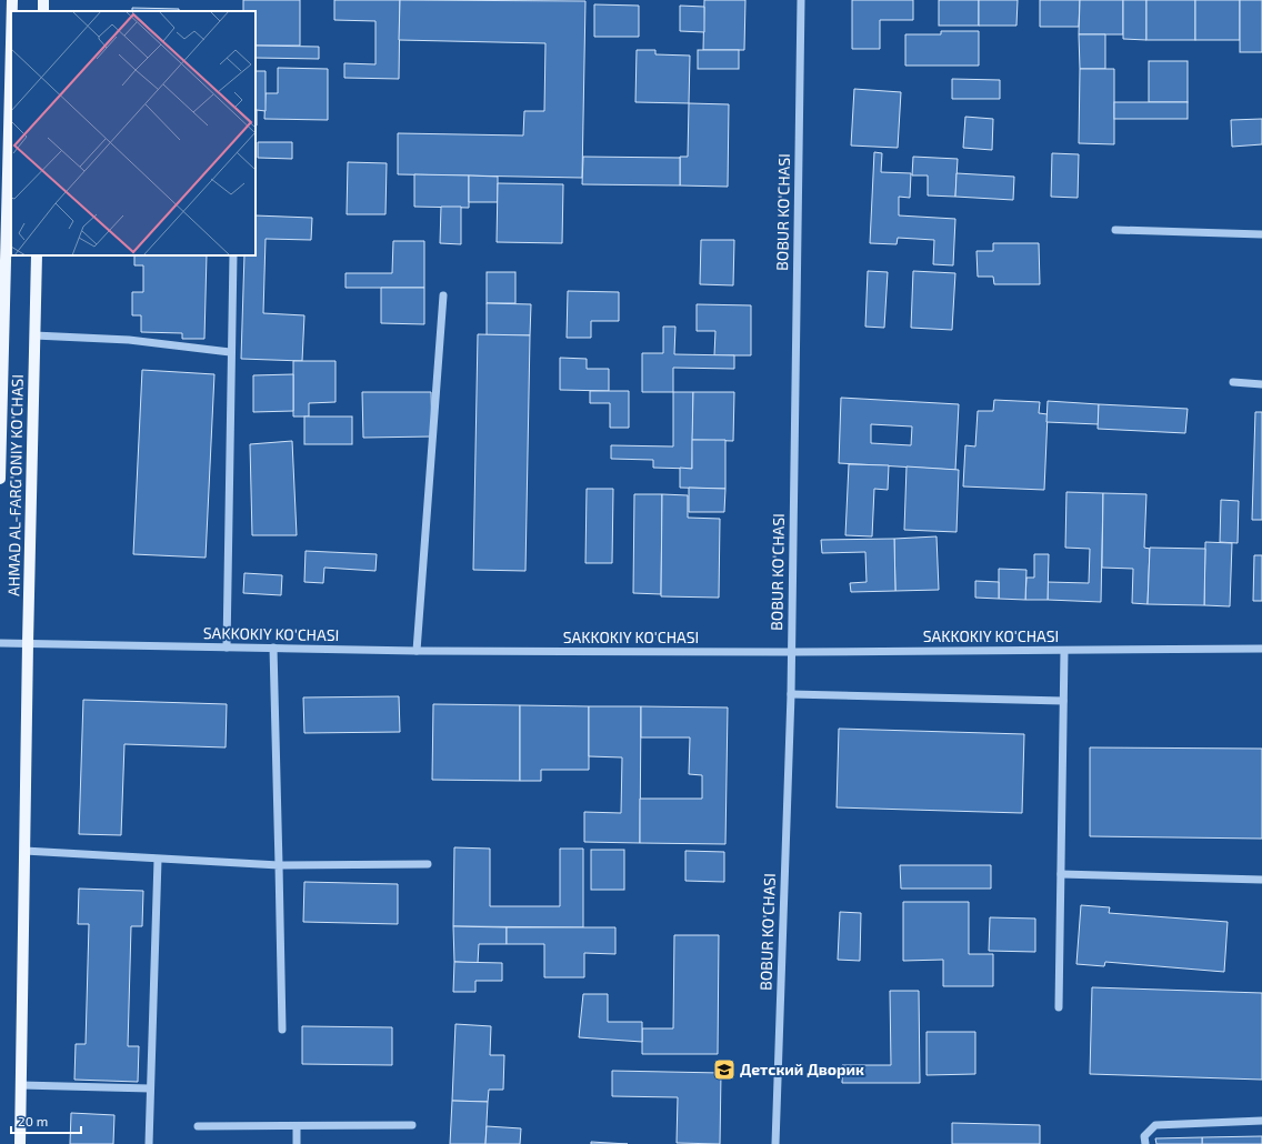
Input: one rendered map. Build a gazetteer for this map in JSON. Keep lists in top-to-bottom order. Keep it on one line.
{"streets":{"main road":["AHMAD AL-FARG'ONIY KO'CHASI"],"street":["BOBUR KO'CHASI","SAKKOKIY KO'CHASI"]},"crossings":[["BOBUR KO'CHASI","SAKKOKIY KO'CHASI"],["AHMAD AL-FARG'ONIY KO'CHASI","SAKKOKIY KO'CHASI"]],"places":{"school or university":["Детский Дворик"]},"scale_bar":"20 m"}
